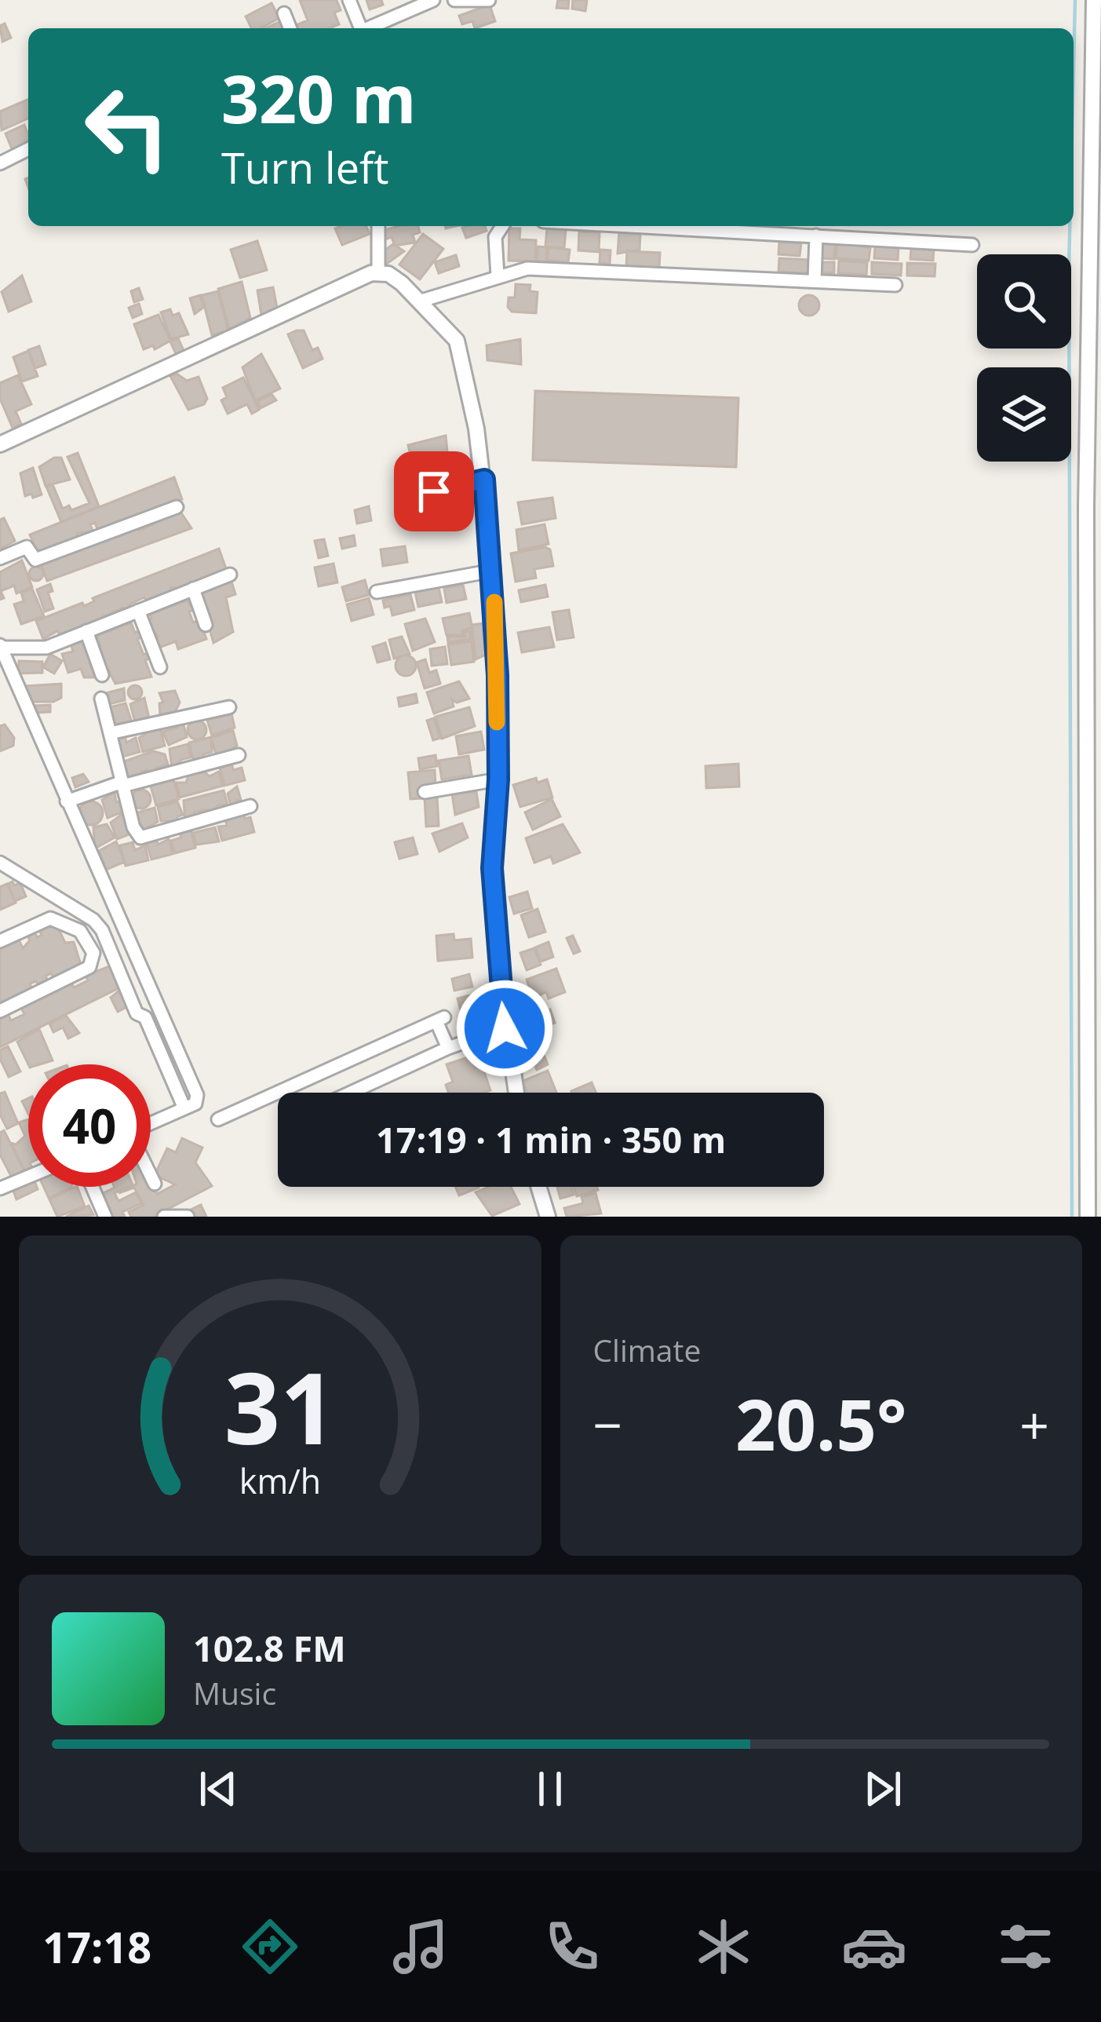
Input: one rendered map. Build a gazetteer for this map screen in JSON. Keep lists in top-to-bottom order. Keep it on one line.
{"page":{"turn":["320 m","Turn left"],"limit":"40","trip":"17:19 · 1 min · 350 m","tile":"Climate","heat":["−","20.5°","+"],"song":["102.8 FM","Music"],"tabs":"17:18","gauge":["31","km/h"]}}
